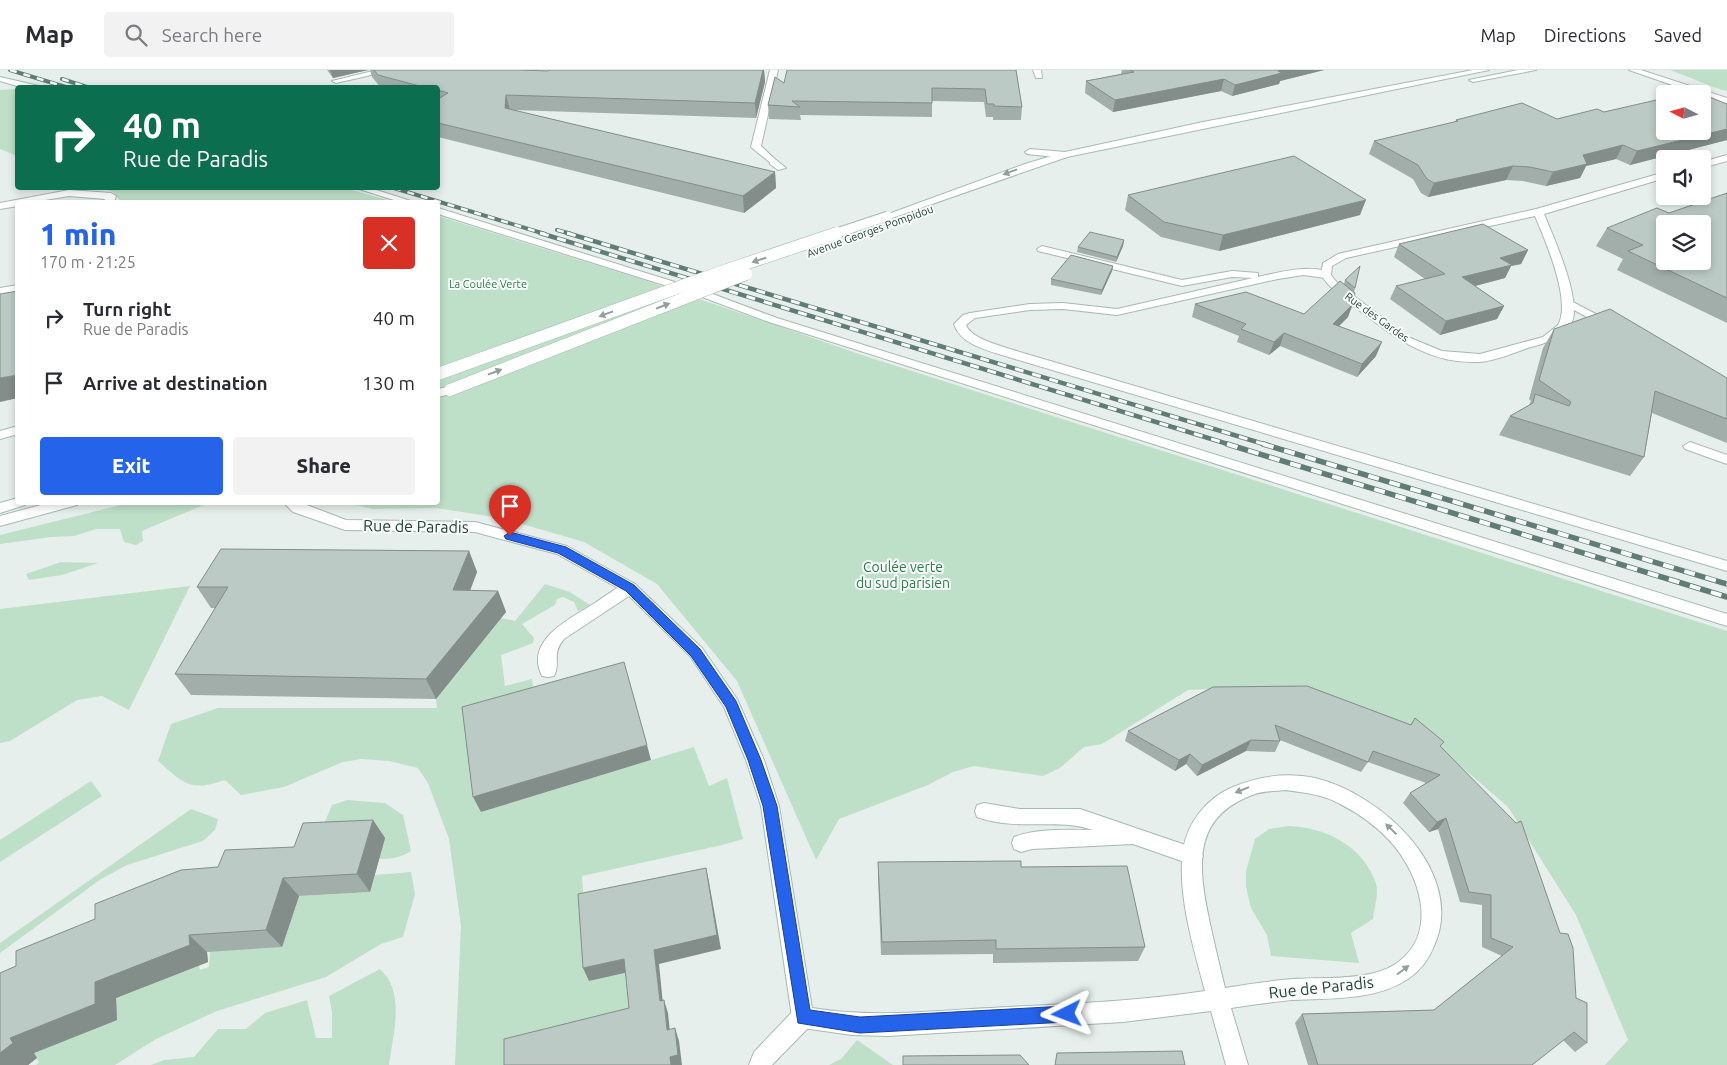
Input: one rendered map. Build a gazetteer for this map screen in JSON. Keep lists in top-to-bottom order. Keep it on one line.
{"streets":{"street":["Avenue Georges Pompidou","Rue des Gardes","Rue de Paradis"]},"parks":["La Coulée Verte","Coulée verte du sud parisien"],"north":"left","page":{"header":"Map","search":"Search here","nav":["Map","Directions","Saved"],"turn":["40 m","Rue de Paradis"],"heading":["1 min","170 m · 21:25"],"list":[{"name":"Turn right","note":"Rue de Paradis","value":"40 m"},{"name":"Arrive at destination","value":"130 m"}],"buttons":["Exit","Share"]}}
